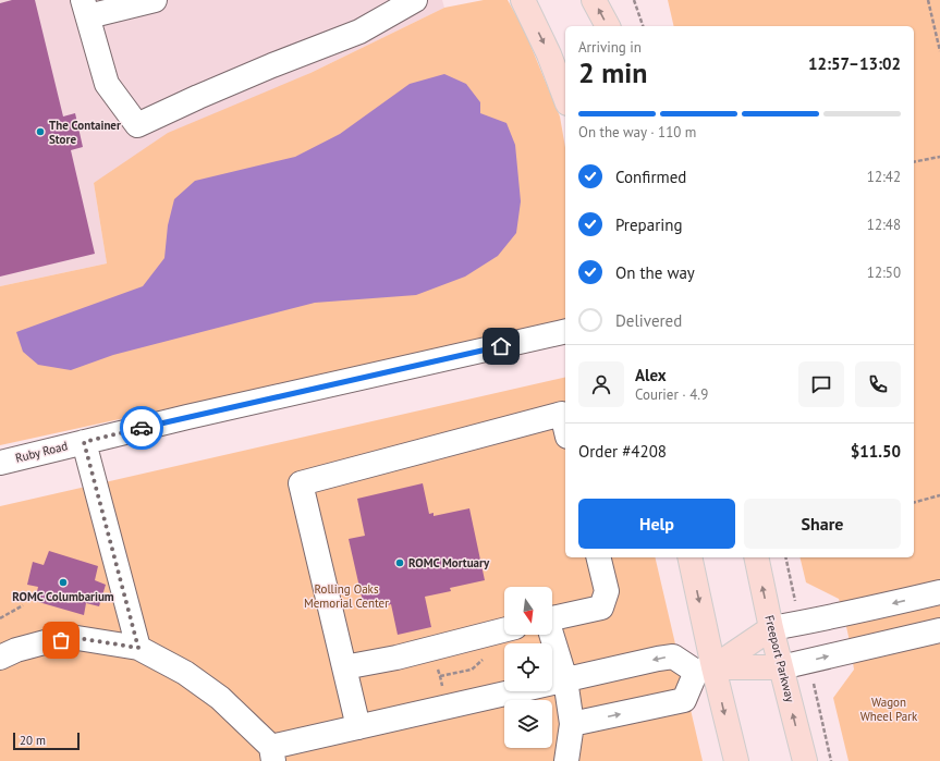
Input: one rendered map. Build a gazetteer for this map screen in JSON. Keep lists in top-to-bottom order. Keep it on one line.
{"streets":{"main road":["Freeport Parkway"],"street":["Ruby Road"]},"parks":["Rolling Oaks Memorial Center","Wagon Wheel Park"],"places":["The Container Store","ROMC Mortuary","ROMC Columbarium"],"scale_bar":"20 m","north":"bottom","page":{"heading":["2 min","Arriving in","12:57–13:02"],"panel":["Alex","Courier · 4.9","Order #4208","$11.50"],"bar":"On the way · 110 m","list":[["Confirmed","12:42"],["Preparing","12:48"],["On the way","12:50"],"Delivered"],"buttons":["Help","Share"],"scale":"20 m"}}
